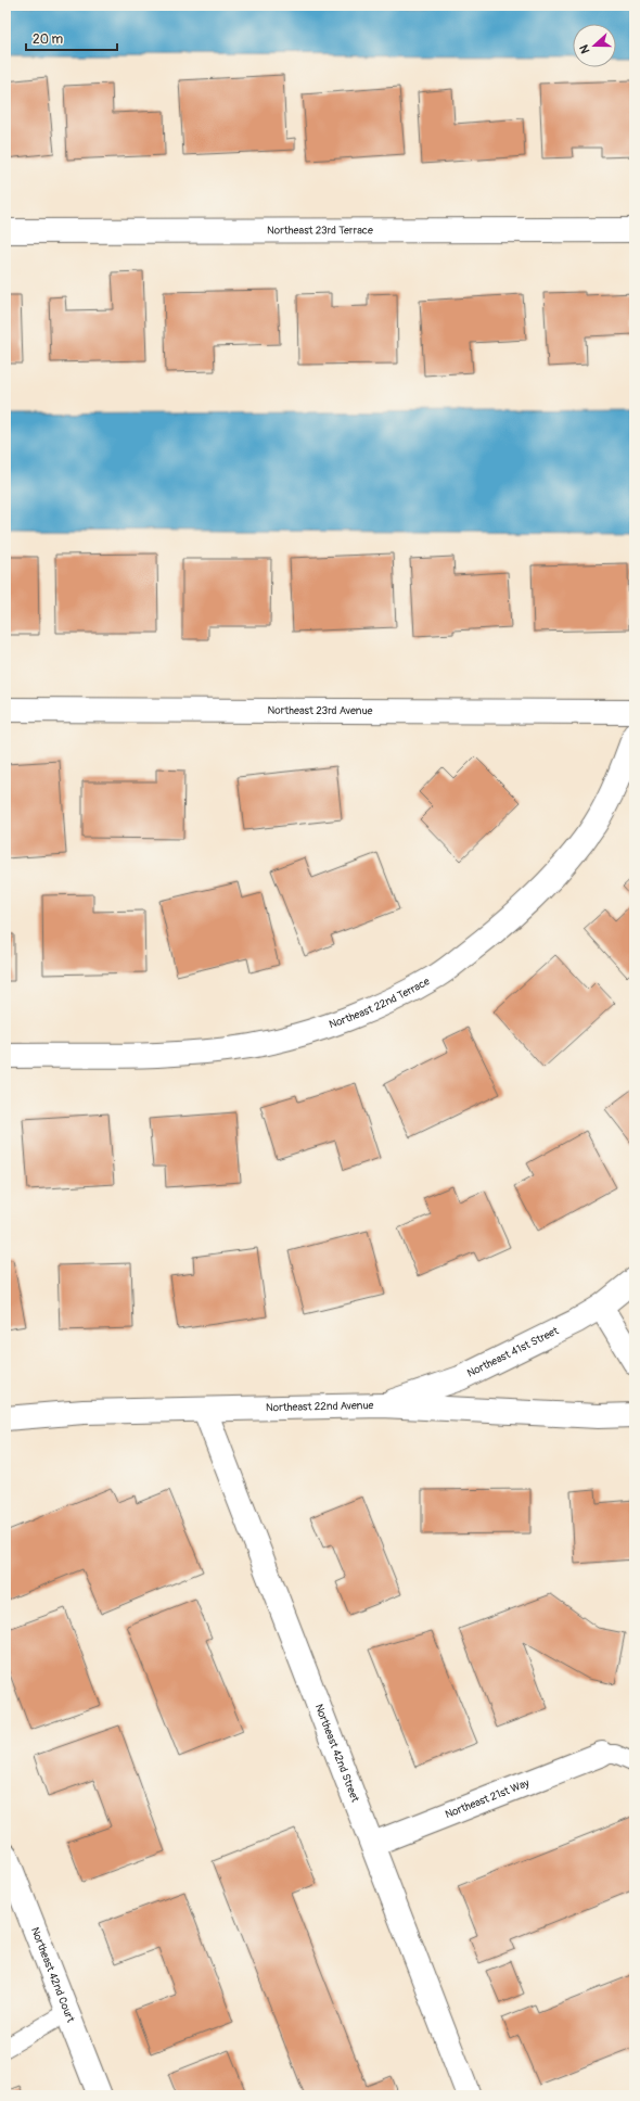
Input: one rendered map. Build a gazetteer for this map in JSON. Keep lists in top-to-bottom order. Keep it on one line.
{"streets":{"street":["Northeast 23rd Terrace","Northeast 23rd Avenue","Northeast 22nd Terrace","Northeast 41st Street","Northeast 22nd Avenue","Northeast 42nd Street","Northeast 21st Way","Northeast 42nd Court"]},"crossings":[["Northeast 41st Street","Northeast 22nd Avenue"],["Northeast 22nd Avenue","Northeast 42nd Street"],["Northeast 42nd Street","Northeast 21st Way"]],"scale_bar":"20 m","north":"left"}
